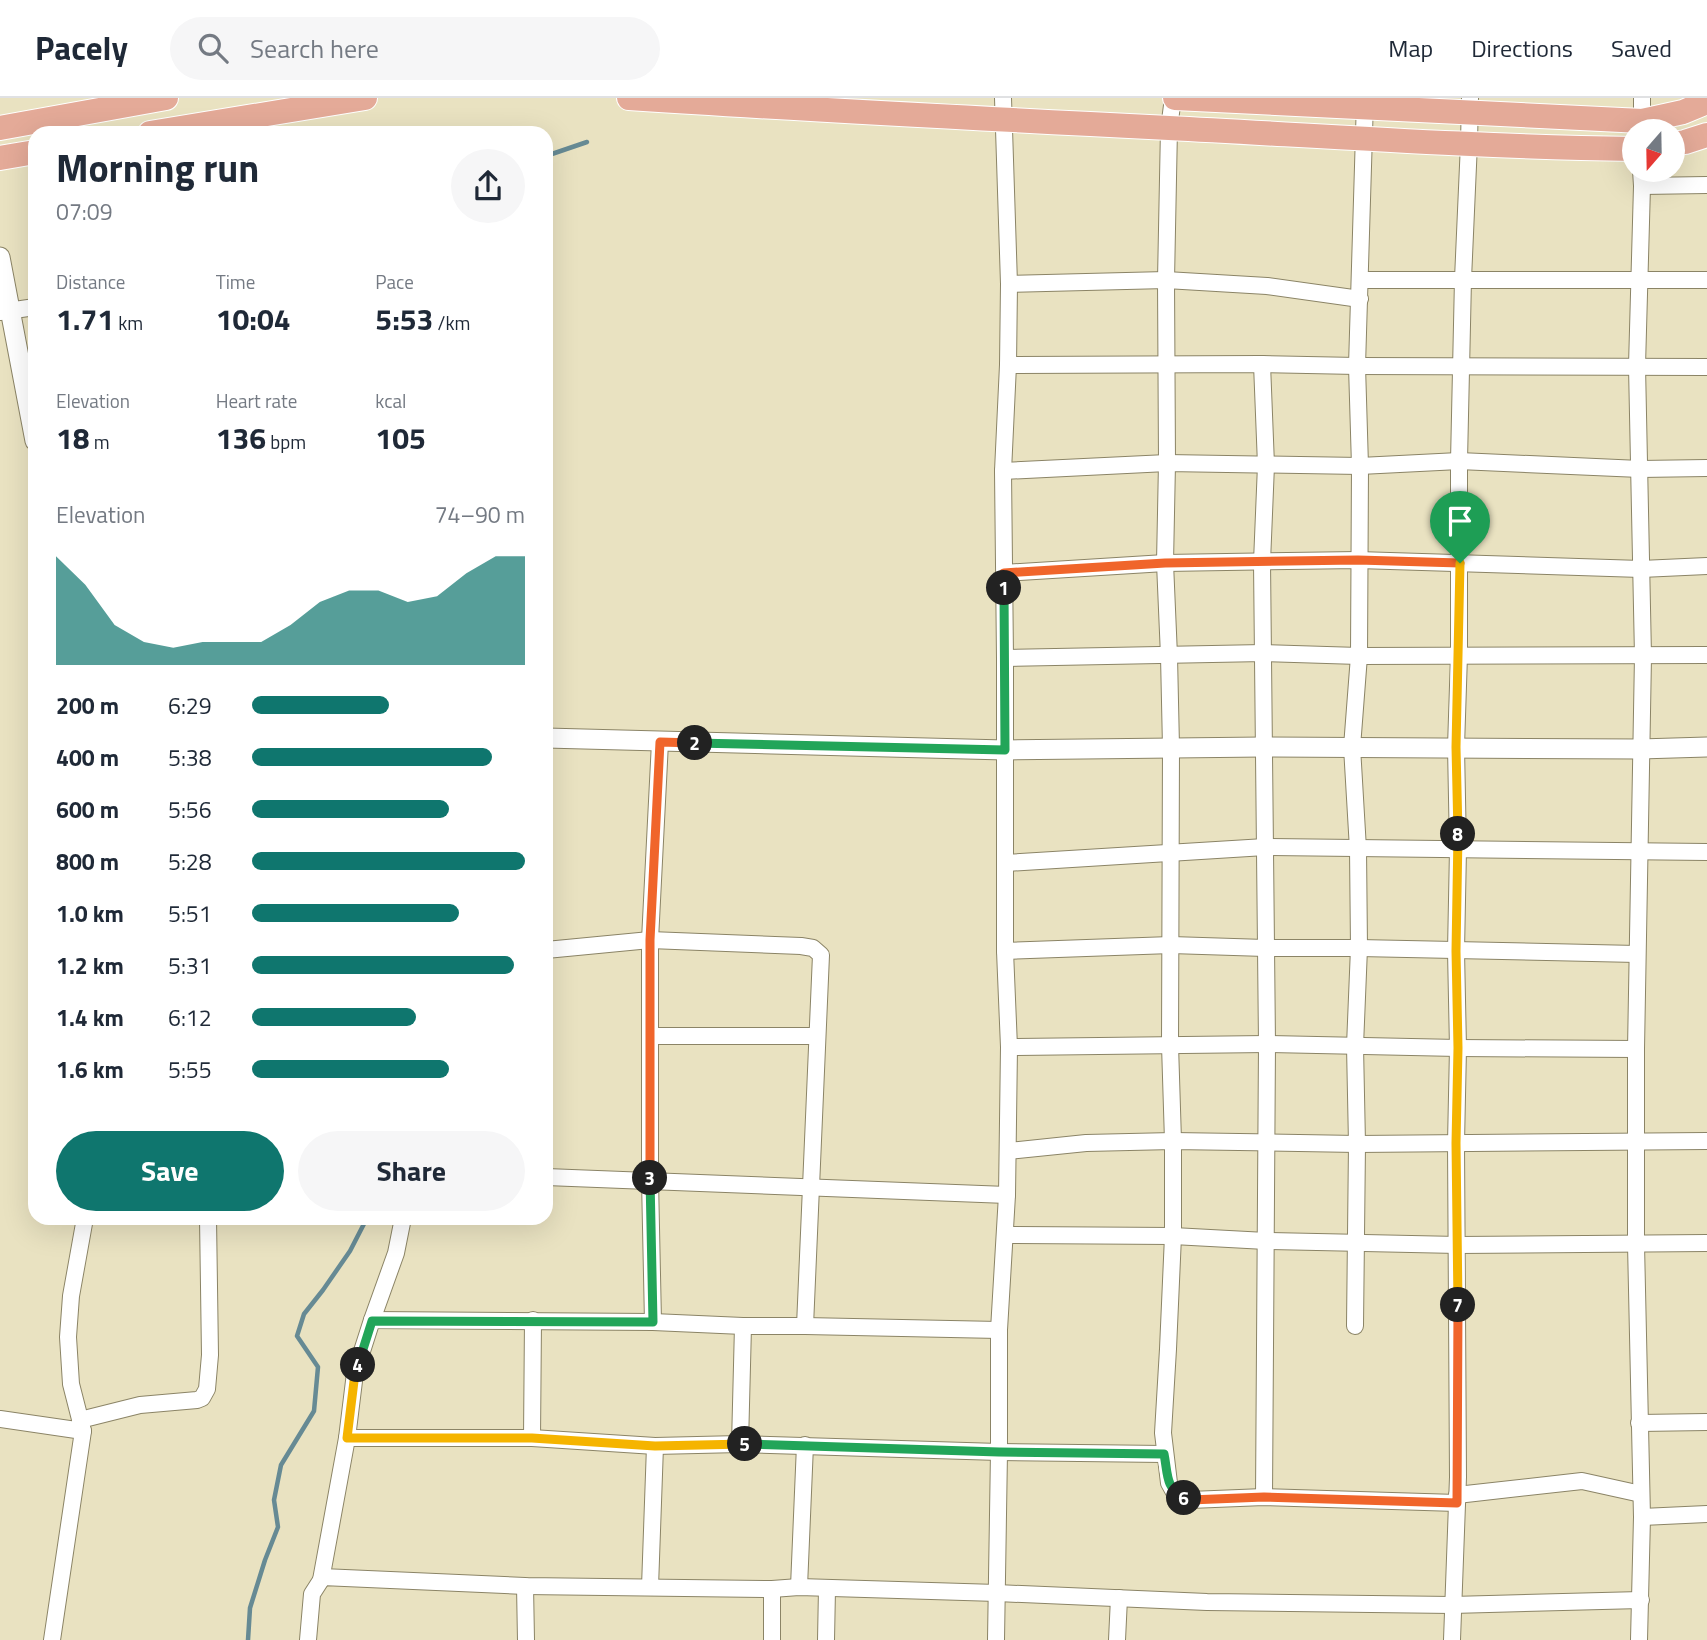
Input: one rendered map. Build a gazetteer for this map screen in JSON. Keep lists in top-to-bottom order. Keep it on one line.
{"north":"bottom","page":{"header":"Pacely","search":"Search here","nav":["Map","Directions","Saved"],"heading":["Morning run","07:09"],"stats":[["Distance","1.71 km"],["Time","10:04"],["Pace","5:53 /km"],["Elevation","18 m"],["Heart rate","136 bpm"],["kcal","105"]],"chart":["Elevation","74–90 m"],"pins":["1","2","8","3","7","4","5","6"],"list":[{"name":"200 m","note":"6:29"},{"name":"400 m","note":"5:38"},{"name":"600 m","note":"5:56"},{"name":"800 m","note":"5:28"},{"name":"1.0 km","note":"5:51"},{"name":"1.2 km","note":"5:31"},{"name":"1.4 km","note":"6:12"},{"name":"1.6 km","note":"5:55"}],"buttons":["Save","Share"]}}
